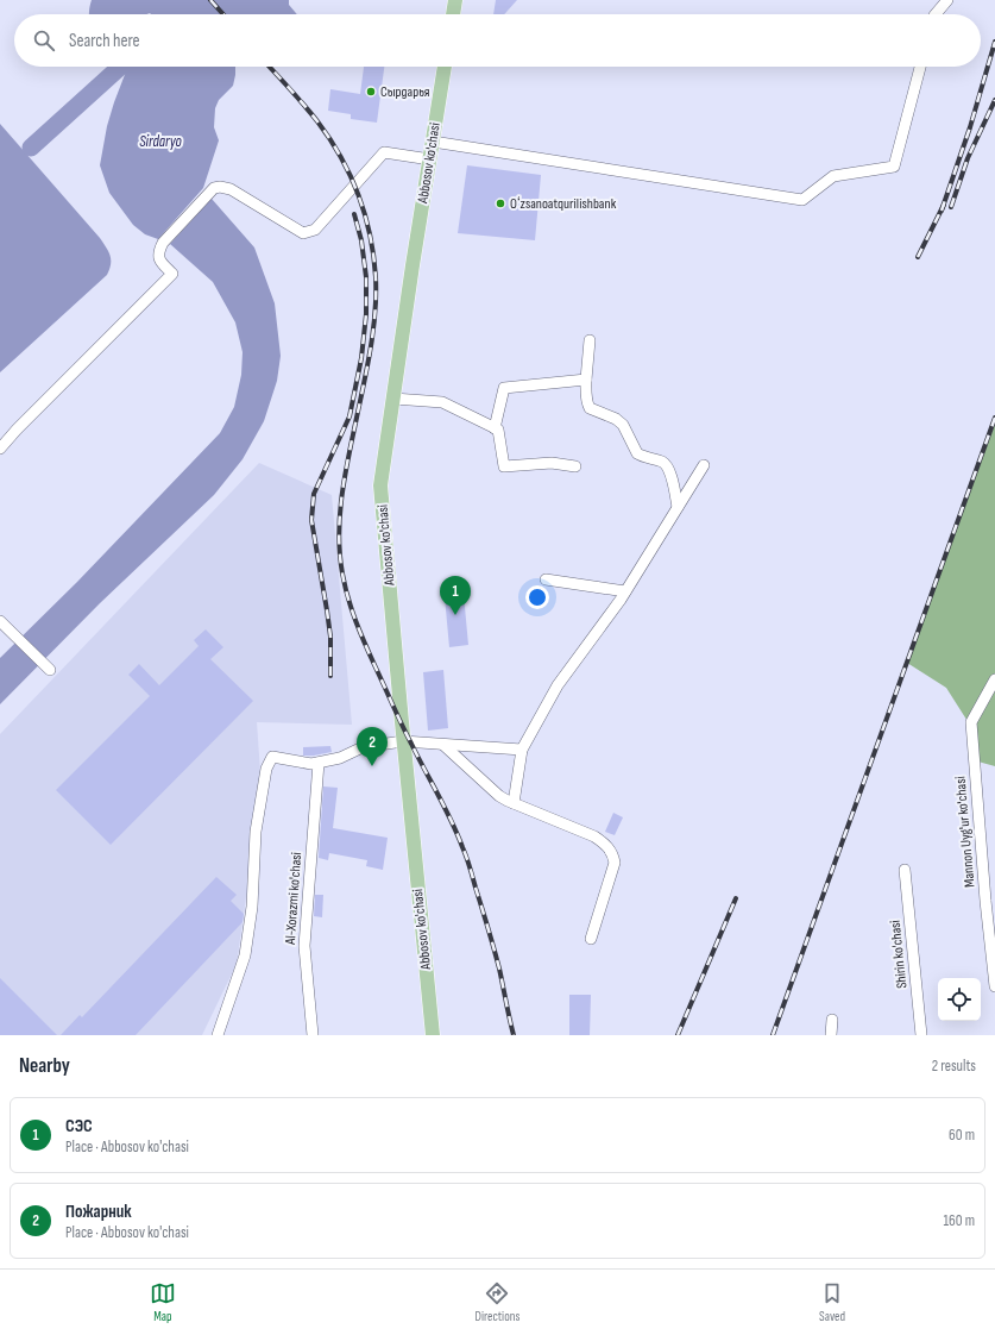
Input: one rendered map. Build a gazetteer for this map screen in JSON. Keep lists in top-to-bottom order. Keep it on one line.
{"streets":{"main road":["Abbosov ko'chasi"],"street":["Mannon Uyg'ur ko'chasi","Al-Xorazmi ko'chasi","Shirin ko'chasi"]},"water":["Sirdaryo"],"places":["Сырдарья","Oʻzsanoatqurilishbank"],"page":{"search":"Search here","pins":["1","2"],"heading":["Nearby","2 results"],"list":[{"mark":"1","name":"СЭС","note":"Place · Abbosov ko'chasi","value":"60 m"},{"mark":"2","name":"Пожарник","note":"Place · Abbosov ko'chasi","value":"160 m"}],"nav":["Map","Directions","Saved"]}}
